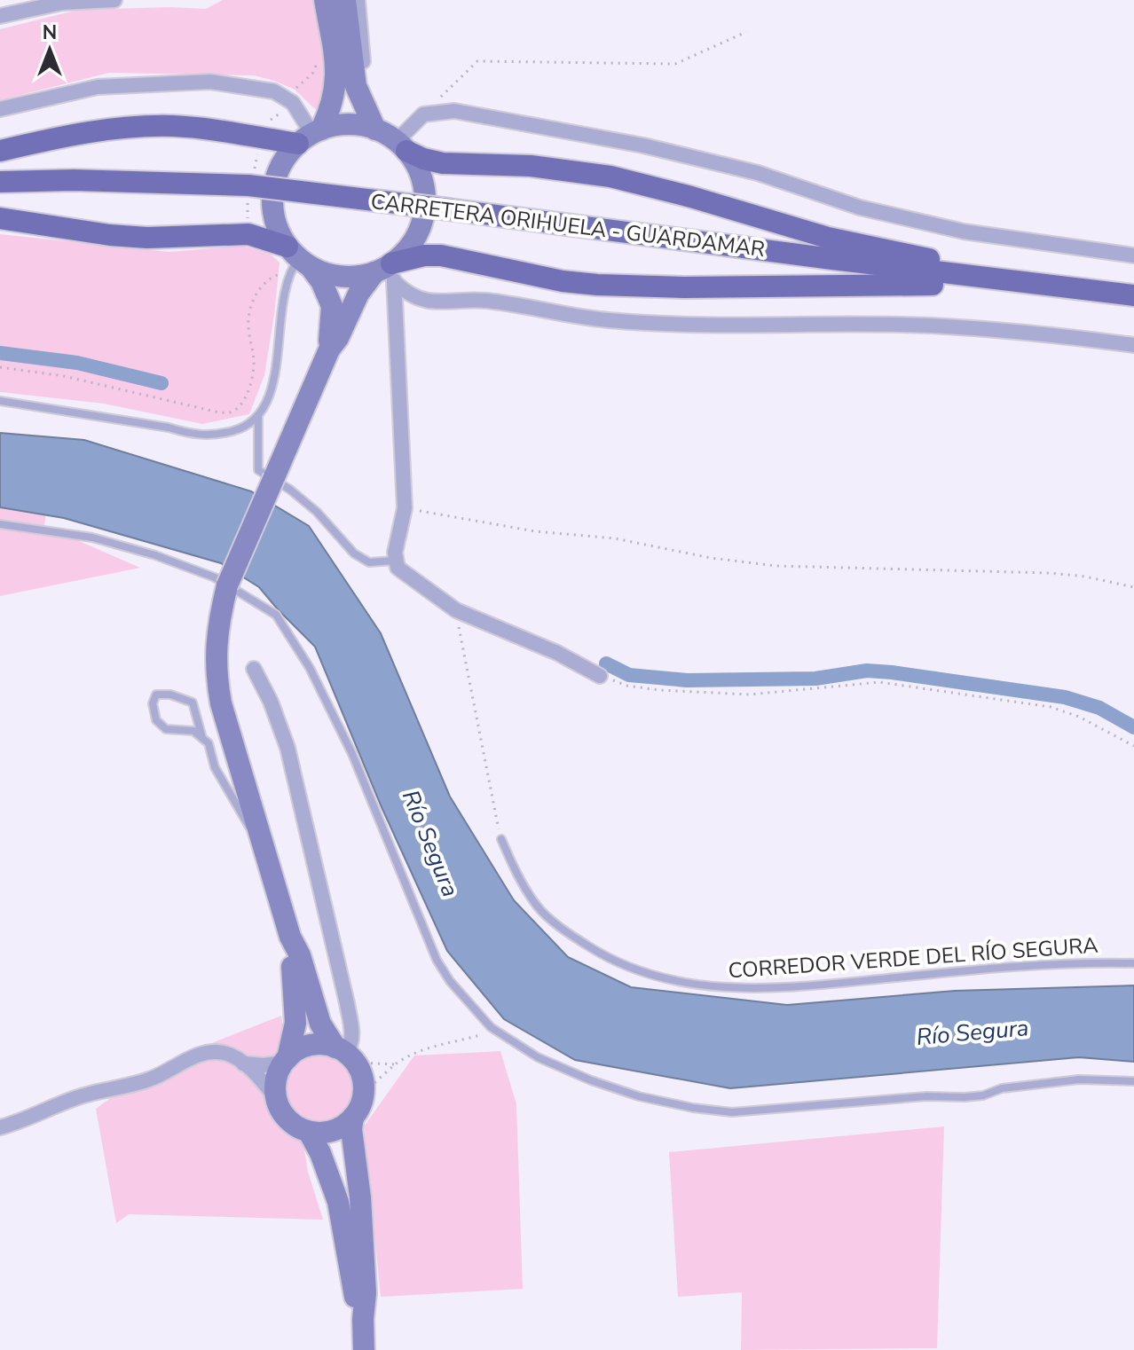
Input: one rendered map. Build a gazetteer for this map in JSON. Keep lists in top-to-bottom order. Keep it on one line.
{"streets":{"main road":["CARRETERA ORIHUELA - GUARDAMAR"],"lane":["CORREDOR VERDE DEL RÍO SEGURA"]},"water":["Río Segura"],"north":"top"}
